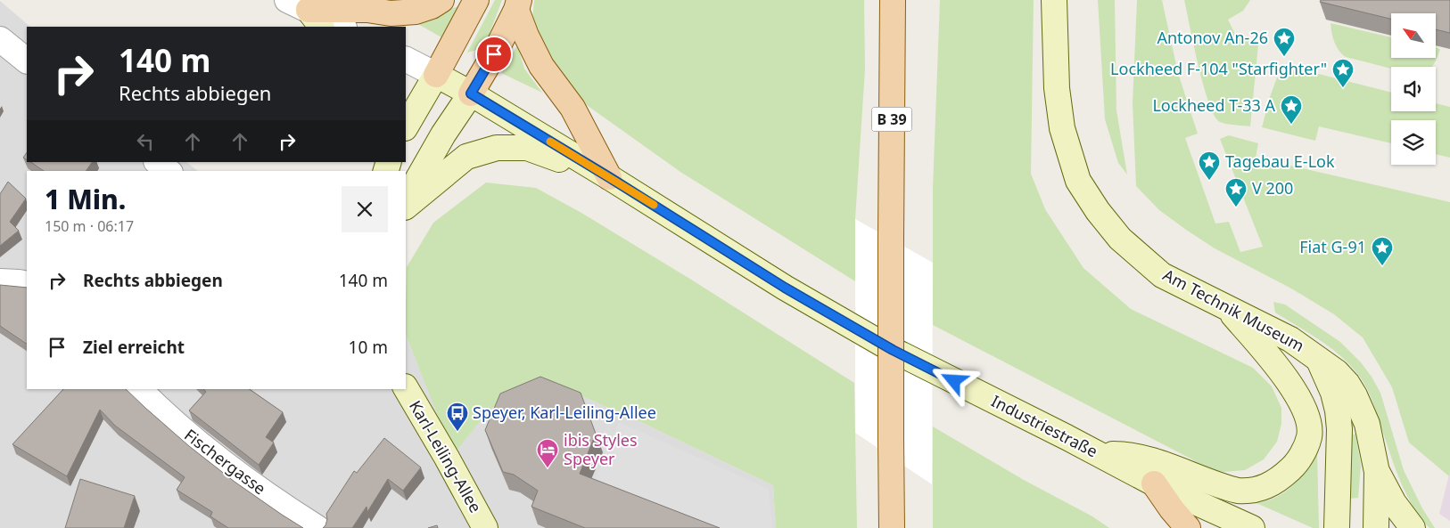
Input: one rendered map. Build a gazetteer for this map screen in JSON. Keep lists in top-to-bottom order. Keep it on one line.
{"streets":{"main road":["B 39"],"street":["Am Technik Museum","Industriestraße","Karl-Leiling-Allee","Fischergasse"]},"places":{"place":["Antonov An-26","Lockheed F-104 \"Starfighter\"","Lockheed T-33 A","Tagebau E-Lok","V 200","Fiat G-91"],"bus stop":["Speyer, Karl-Leiling-Allee"],"hotel":["ibis Styles Speyer"]},"north":"top left","page":{"turn":["140 m","Rechts abbiegen"],"heading":["1 Min.","150 m · 06:17"],"list":[{"name":"Rechts abbiegen","value":"140 m"},{"name":"Ziel erreicht","value":"10 m"}]}}
